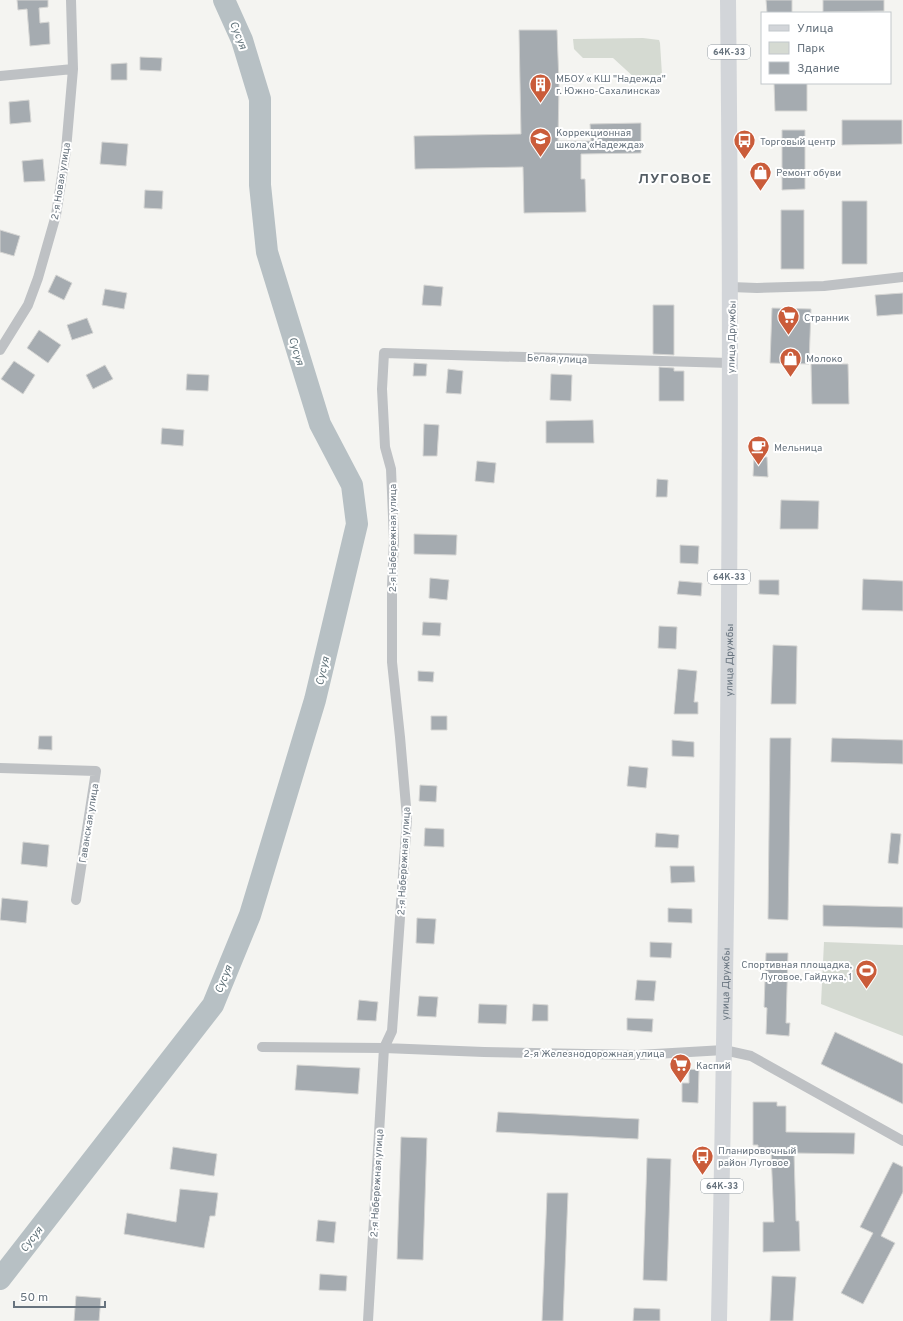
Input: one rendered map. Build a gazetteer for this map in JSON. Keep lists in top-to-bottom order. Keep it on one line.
{"streets":{"main road":["64К-33","улица Дружбы"],"street":["2-я Новая улица","Белая улица","2-я Набережная улица","Гаванская улица","2-я Железнодорожная улица"]},"crossings":[["улица Дружбы","Белая улица"],["улица Дружбы","2-я Железнодорожная улица"],["Белая улица","2-я Набережная улица"],["2-я Набережная улица","2-я Железнодорожная улица"]],"districts":["ЛУГОВОЕ"],"water":["Сусуя"],"places":{"building":["МБОУ « КШ \"Надежда\" г. Южно-Сахалинска»"],"school or university":["Коррекционная школа «Надежда»"],"bus stop":["Торговый центр","Планировочный район Луговое"],"shop":["Ремонт обуви","Молоко"],"supermarket":["Странник","Каспий"],"cafe":["Мельница"],"sports":["Спортивная площадка, Луговое, Гайдука, 1"]},"legend":["Улица","Парк","Здание"],"scale_bar":"50 m"}
